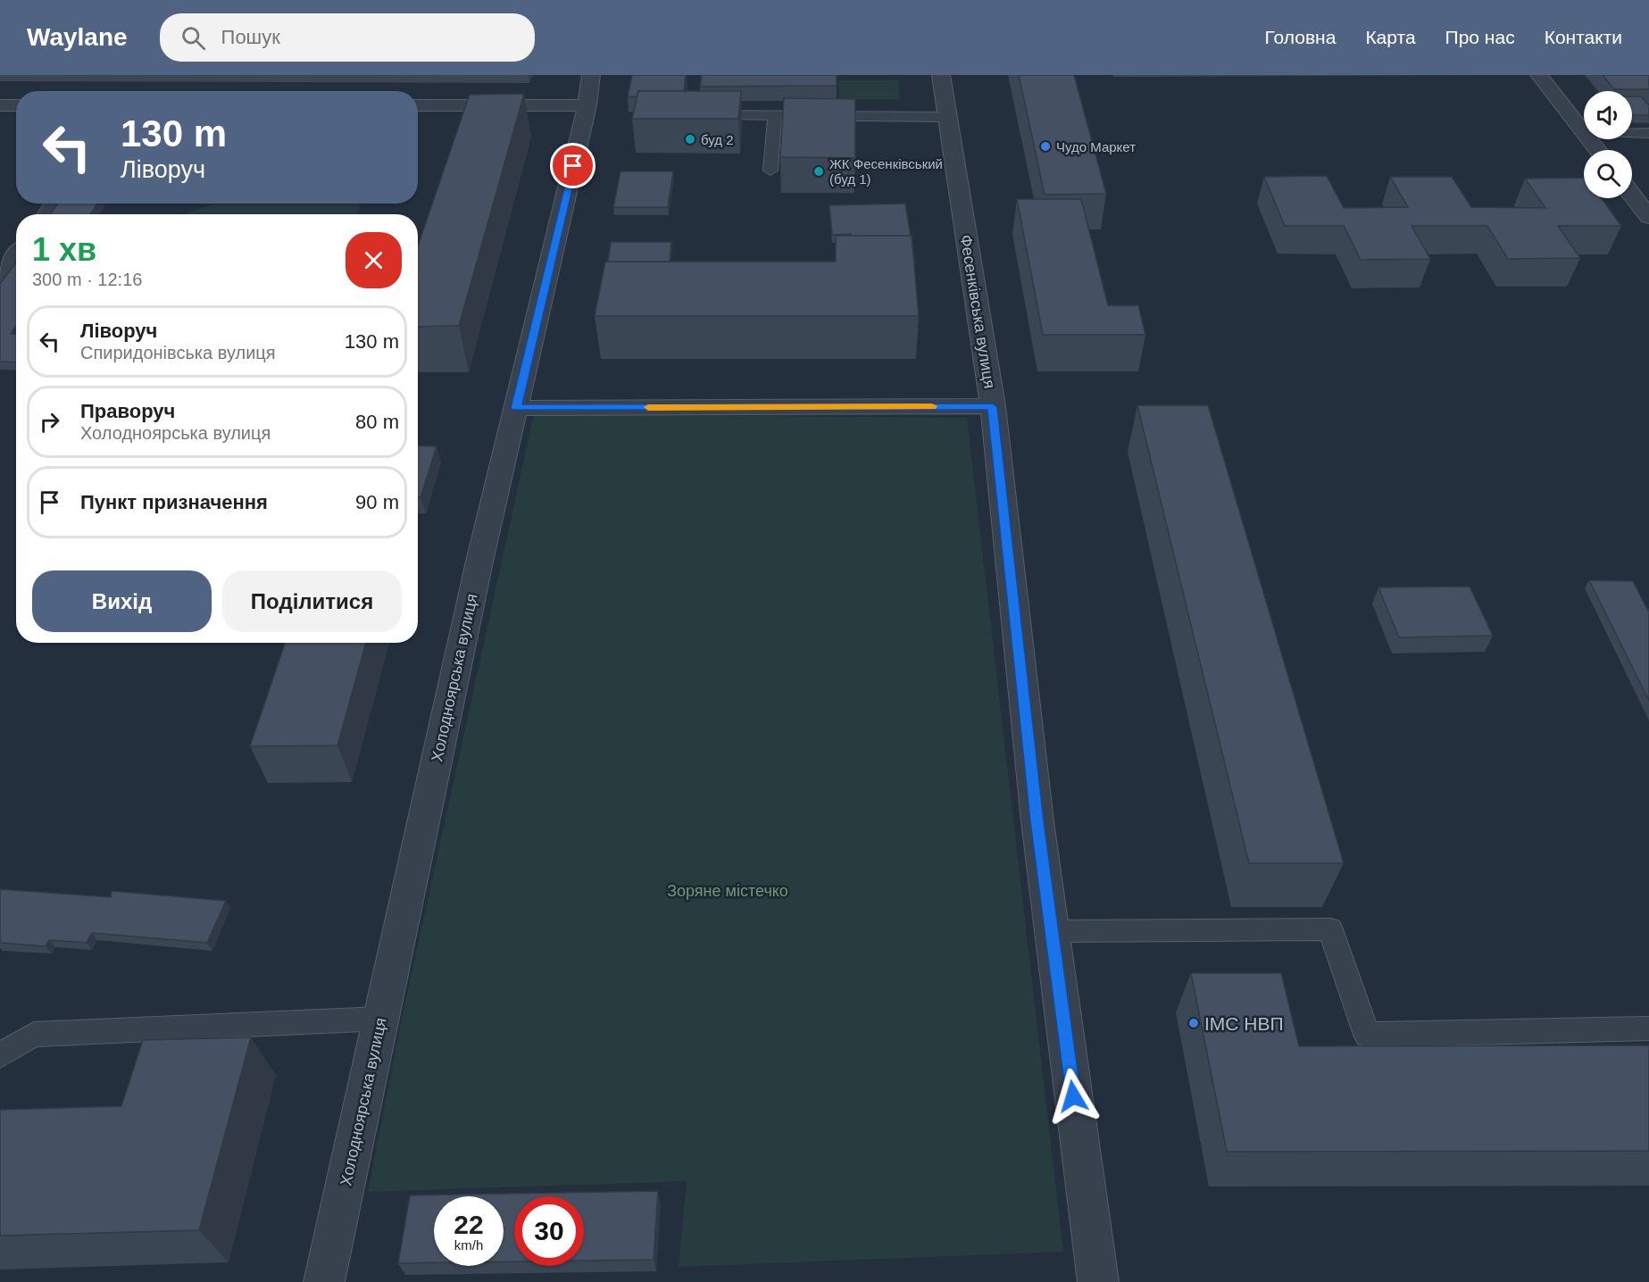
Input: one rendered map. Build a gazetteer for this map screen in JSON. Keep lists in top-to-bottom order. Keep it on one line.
{"streets":{"street":["Фесенківська вулиця","Холодноярська вулиця"]},"parks":["Зоряне містечко"],"places":["буд 2","Чудо Маркет","ЖК Фесенківський (буд 1)","ІМС НВП"],"page":{"header":"Waylane","search":"Пошук","nav":["Головна","Карта","Про нас","Контакти"],"turn":["130 m","Ліворуч"],"heading":["1 хв","300 m · 12:16"],"list":[{"name":"Ліворуч","note":"Спиридонівська вулиця","value":"130 m"},{"name":"Праворуч","note":"Холодноярська вулиця","value":"80 m"},{"name":"Пункт призначення","value":"90 m"}],"buttons":["Вихід","Поділитися"],"speed":"22 km/h","limit":"30"}}
